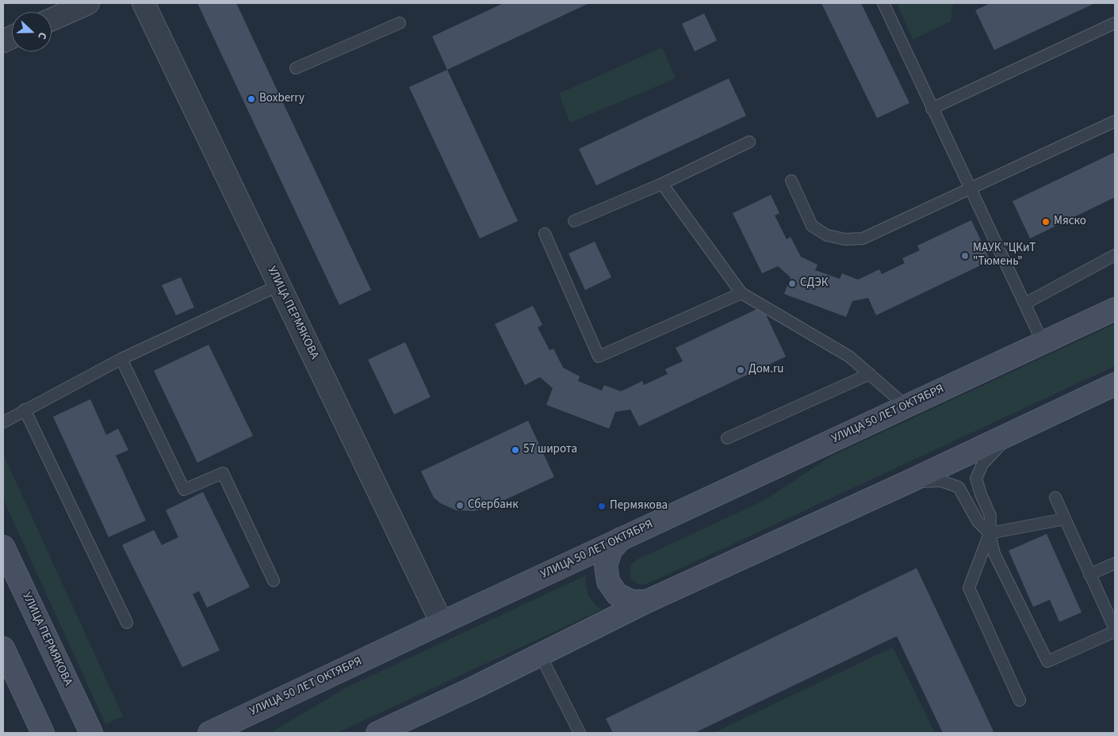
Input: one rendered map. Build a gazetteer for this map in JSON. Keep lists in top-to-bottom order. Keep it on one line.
{"streets":{"main road":["УЛИЦА ПЕРМЯКОВА","УЛИЦА 50 ЛЕТ ОКТЯБРЯ"]},"crossings":[["УЛИЦА ПЕРМЯКОВА","УЛИЦА 50 ЛЕТ ОКТЯБРЯ"]],"places":["Boxberry","Мяско","МАУК \"ЦКиТ \"Тюмень\"","СДЭК","Дом.ru","57 широта","Сбербанк","Пермякова"],"north":"right"}
